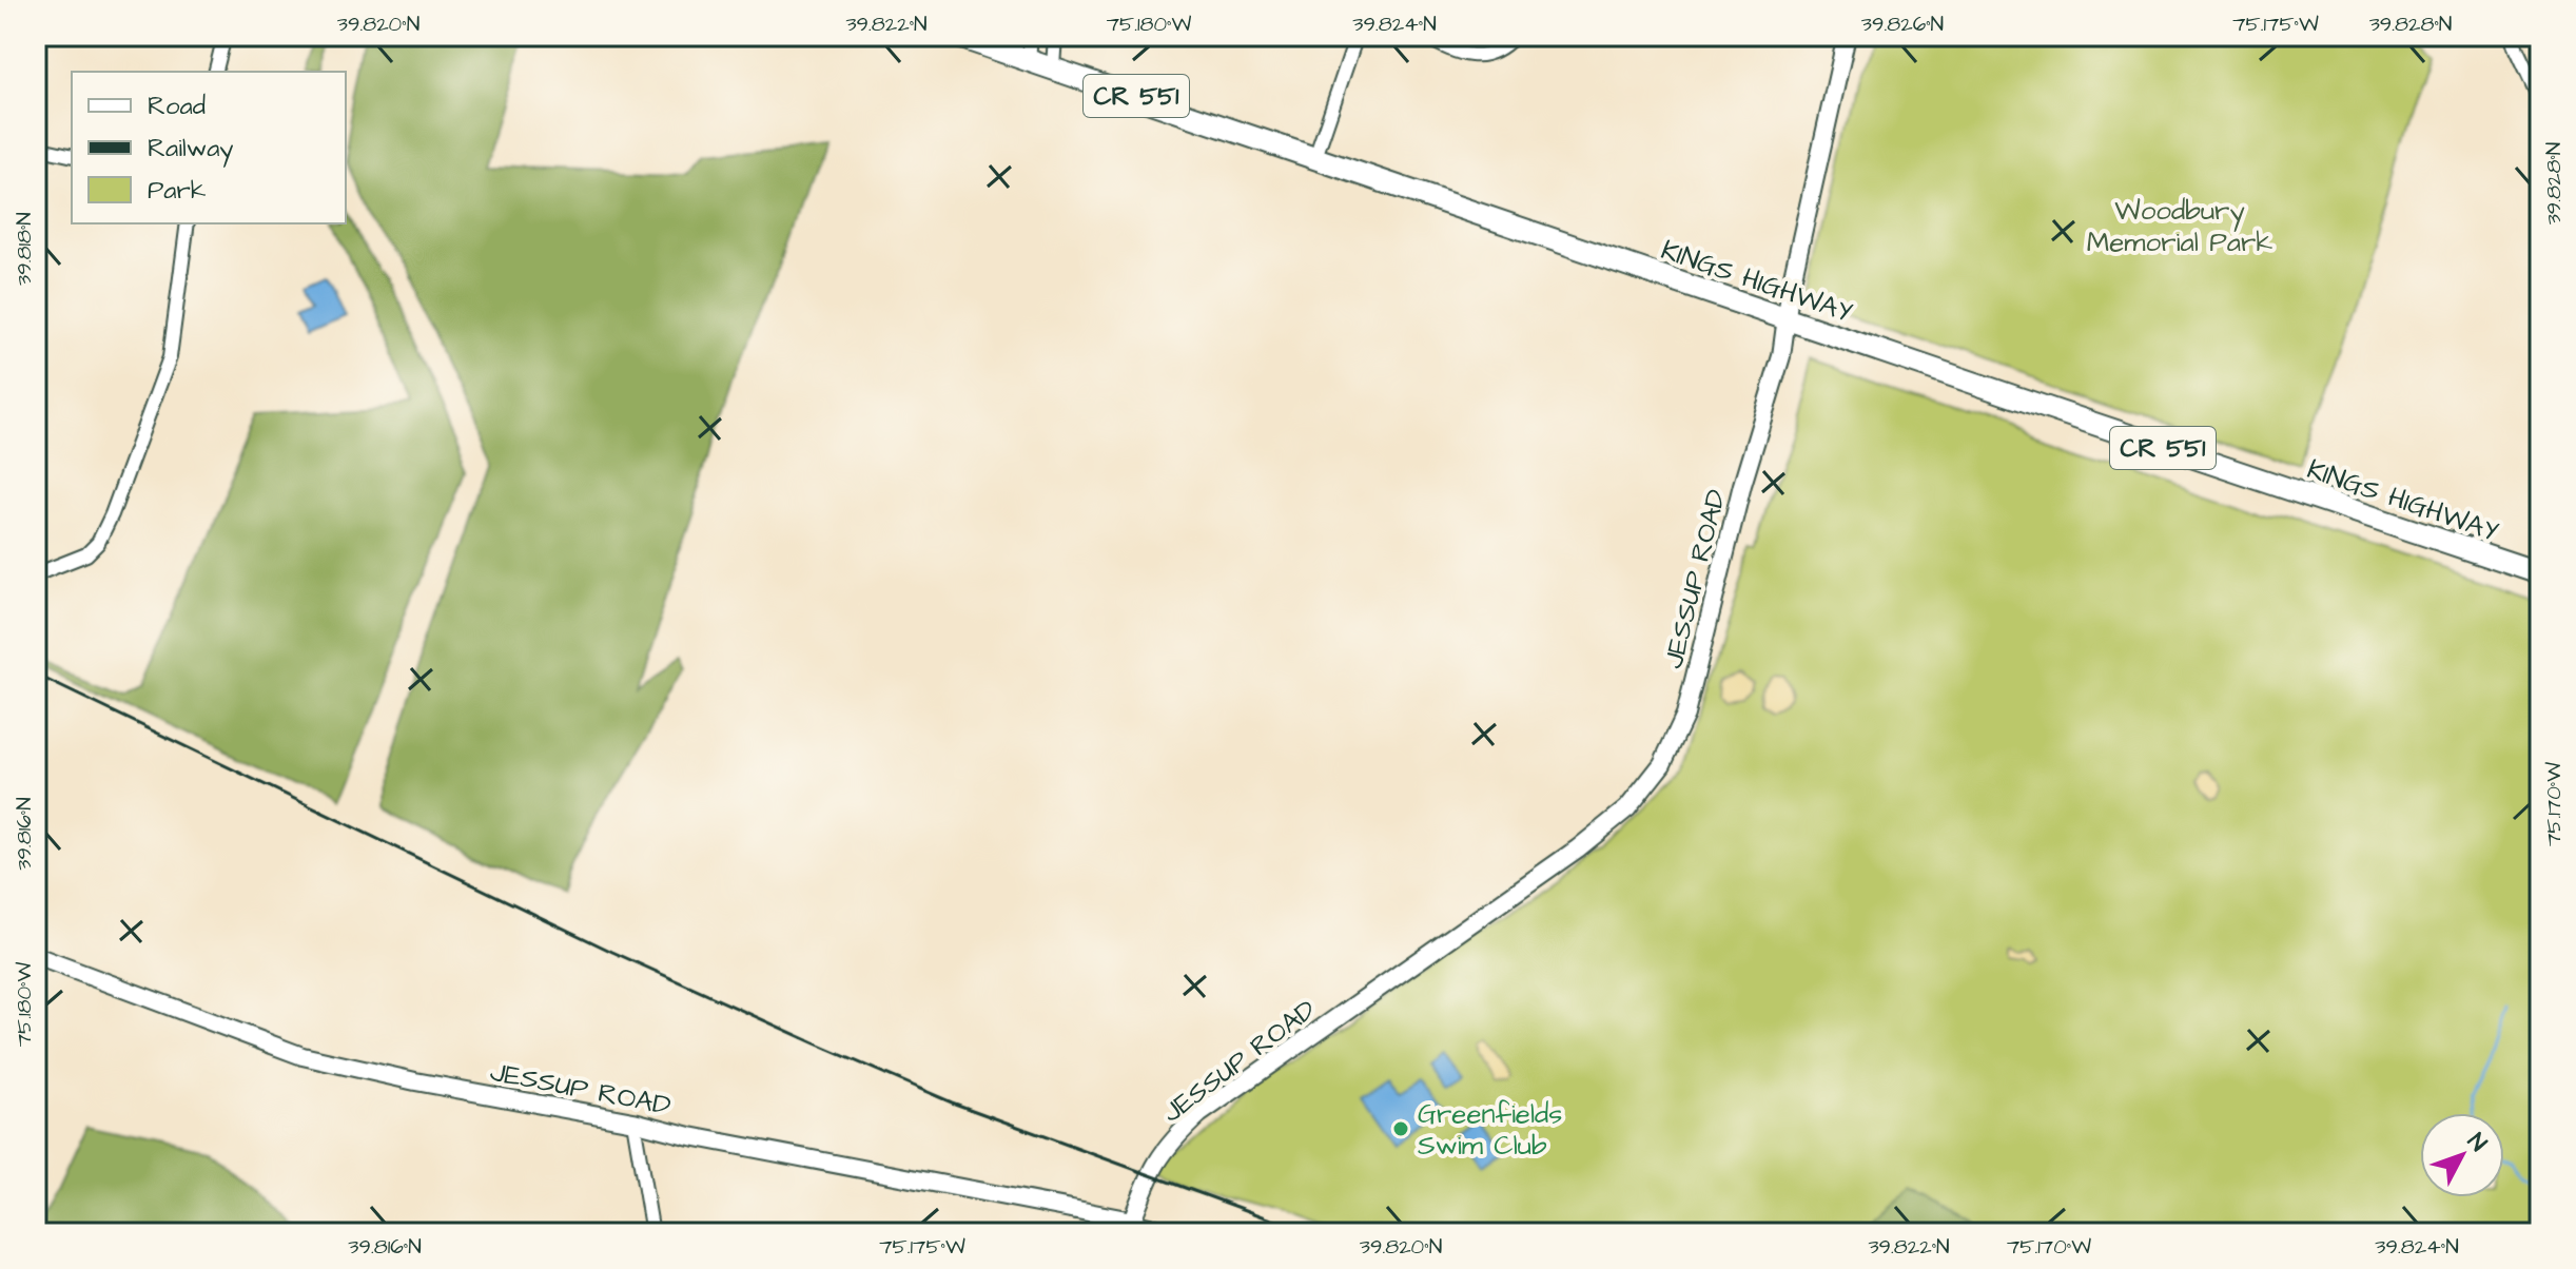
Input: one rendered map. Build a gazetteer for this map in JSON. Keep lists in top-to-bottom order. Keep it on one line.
{"streets":{"main road":["CR 551","KINGS HIGHWAY"],"street":["JESSUP ROAD"]},"crossings":[["KINGS HIGHWAY","JESSUP ROAD"]],"parks":["Woodbury Memorial Park"],"places":["Greenfields Swim Club"],"legend":["Road","Railway","Park"],"north":"top right","coordinates":["39.820°N","39.822°N","75.180°W","39.824°N","39.826°N","75.175°W","39.828°N","39.818°N","75.170°W","39.816°N"]}
